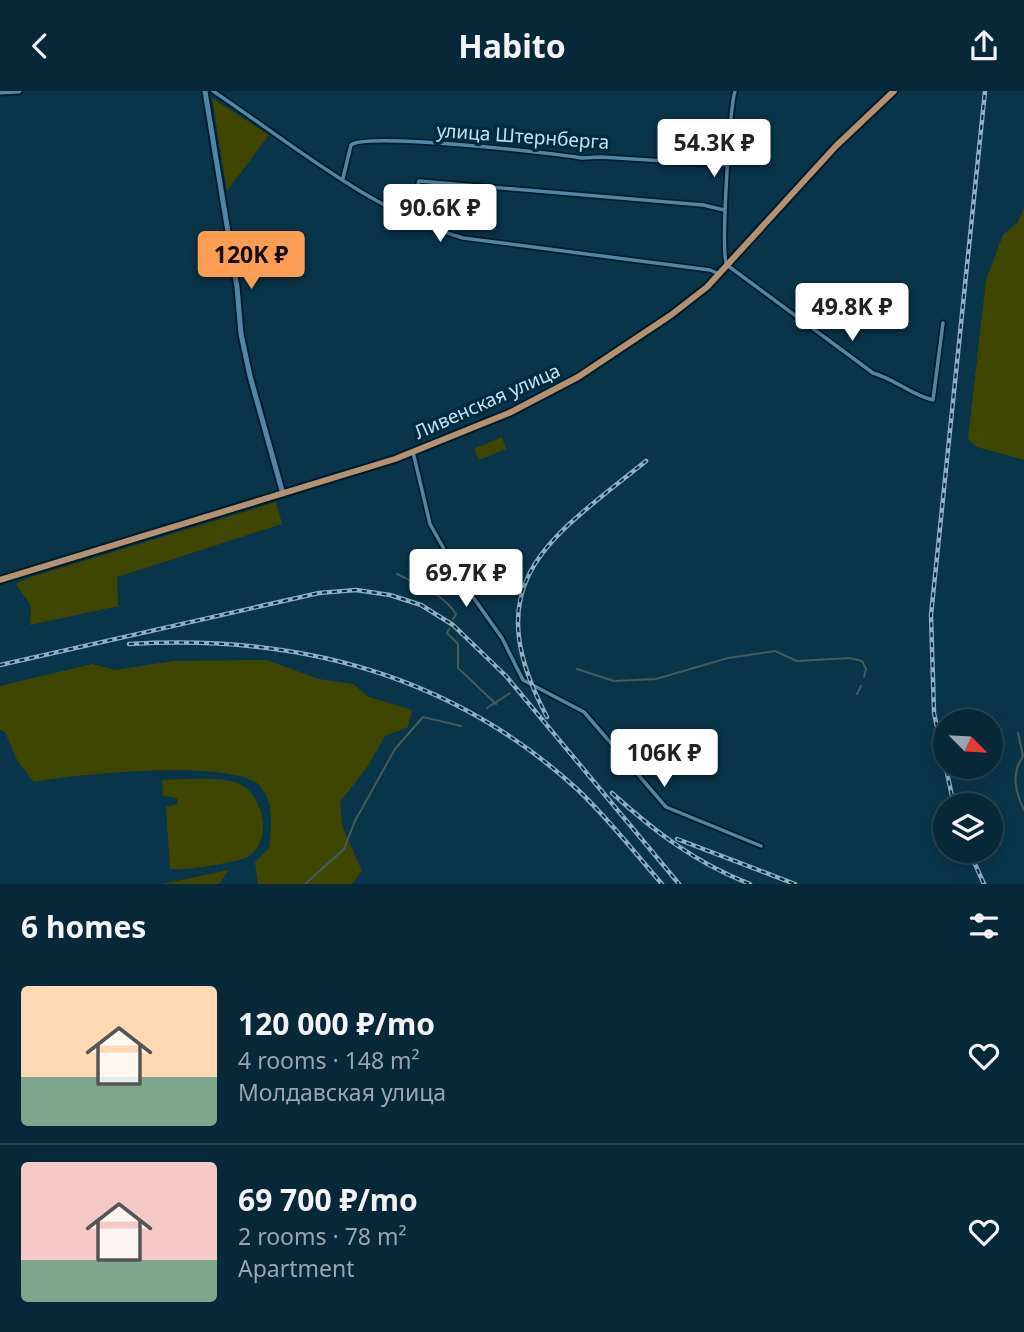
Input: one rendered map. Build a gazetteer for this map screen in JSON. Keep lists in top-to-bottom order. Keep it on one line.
{"streets":{"main road":["Ливенская улица"],"street":["улица Штернберга"]},"north":"bottom right","page":{"header":"Habito","price":["54.3K ₽","90.6K ₽","120K ₽","49.8K ₽","69.7K ₽","106K ₽"],"heading":"6 homes","list":[{"name":"120 000 ₽/mo","note":"4 rooms · 148 m² · Молдавская улица"},{"name":"69 700 ₽/mo","note":"2 rooms · 78 m² · Apartment"}]}}
